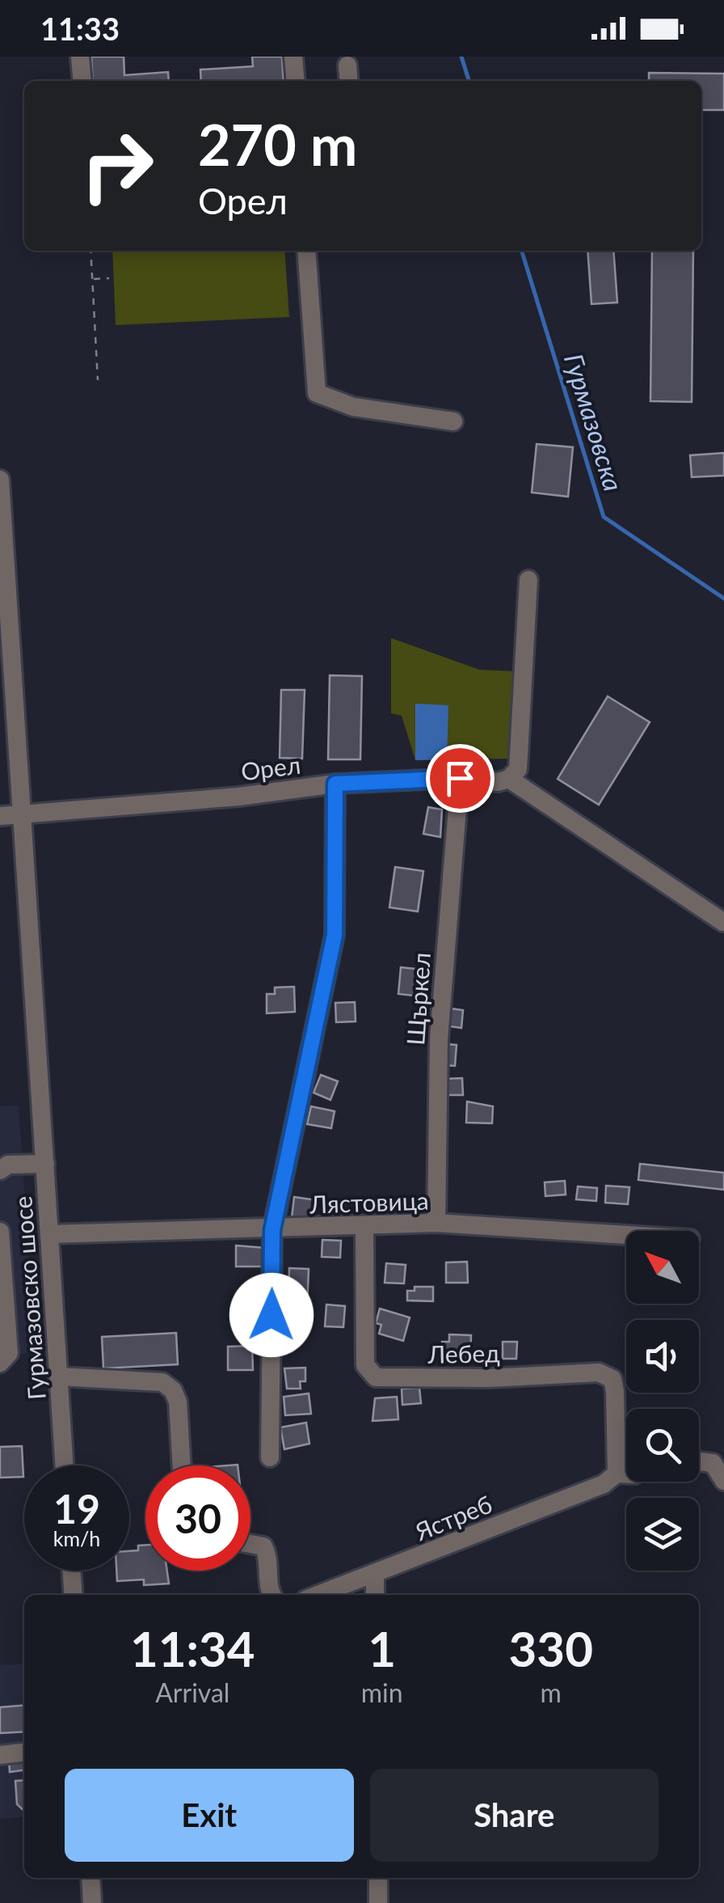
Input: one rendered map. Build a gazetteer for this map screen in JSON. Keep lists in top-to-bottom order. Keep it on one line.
{"streets":{"street":["Орел","Щъркел","Лястовица","Гурмазовско шосе","Лебед","Ястреб"]},"crossings":[["Орел","Щъркел"],["Орел","Гурмазовско шосе"],["Щъркел","Лястовица"],["Лястовица","Гурмазовско шосе"],["Лястовица","Лебед"],["Лебед","Ястреб"]],"water":["Гурмазовска"],"north":"top left","page":{"status":"11:33","turn":["270 m","Орел"],"speed":"19 km/h","limit":"30","eta":["11:34","Arrival","1","min","330","m"],"buttons":["Exit","Share"]}}
